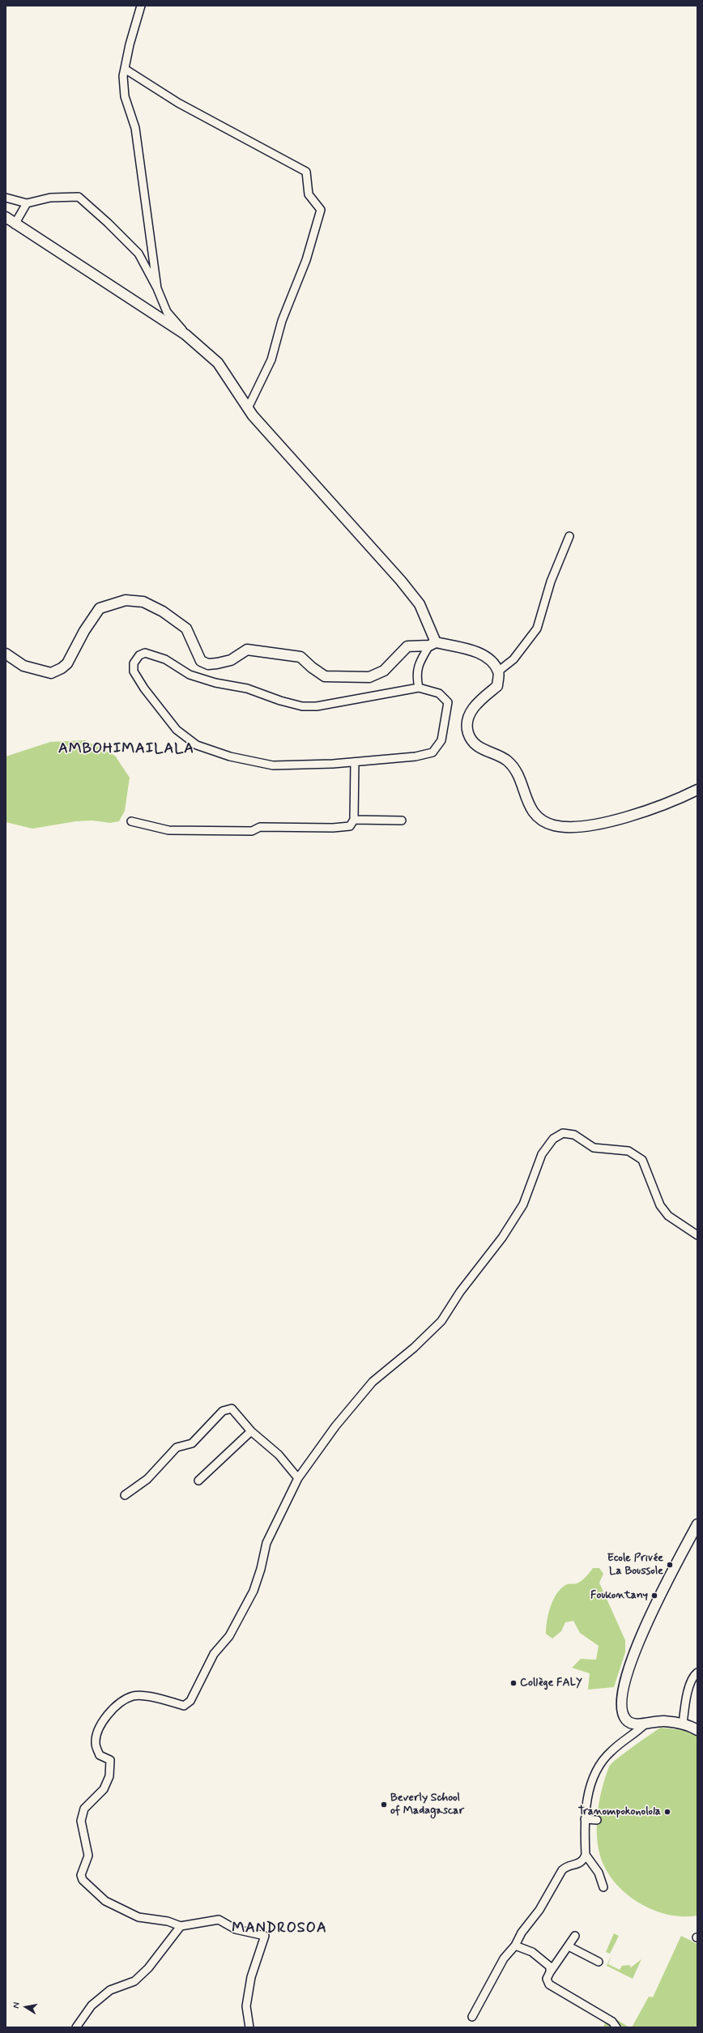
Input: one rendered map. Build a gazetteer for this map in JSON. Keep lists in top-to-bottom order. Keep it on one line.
{"districts":["AMBOHIMAILALA","MANDROSOA"],"places":["Ecole Privée La Boussole","Foukontany","Collège FALY","Beverly School of Madagascar","Tranompokonolola"],"north":"left"}
